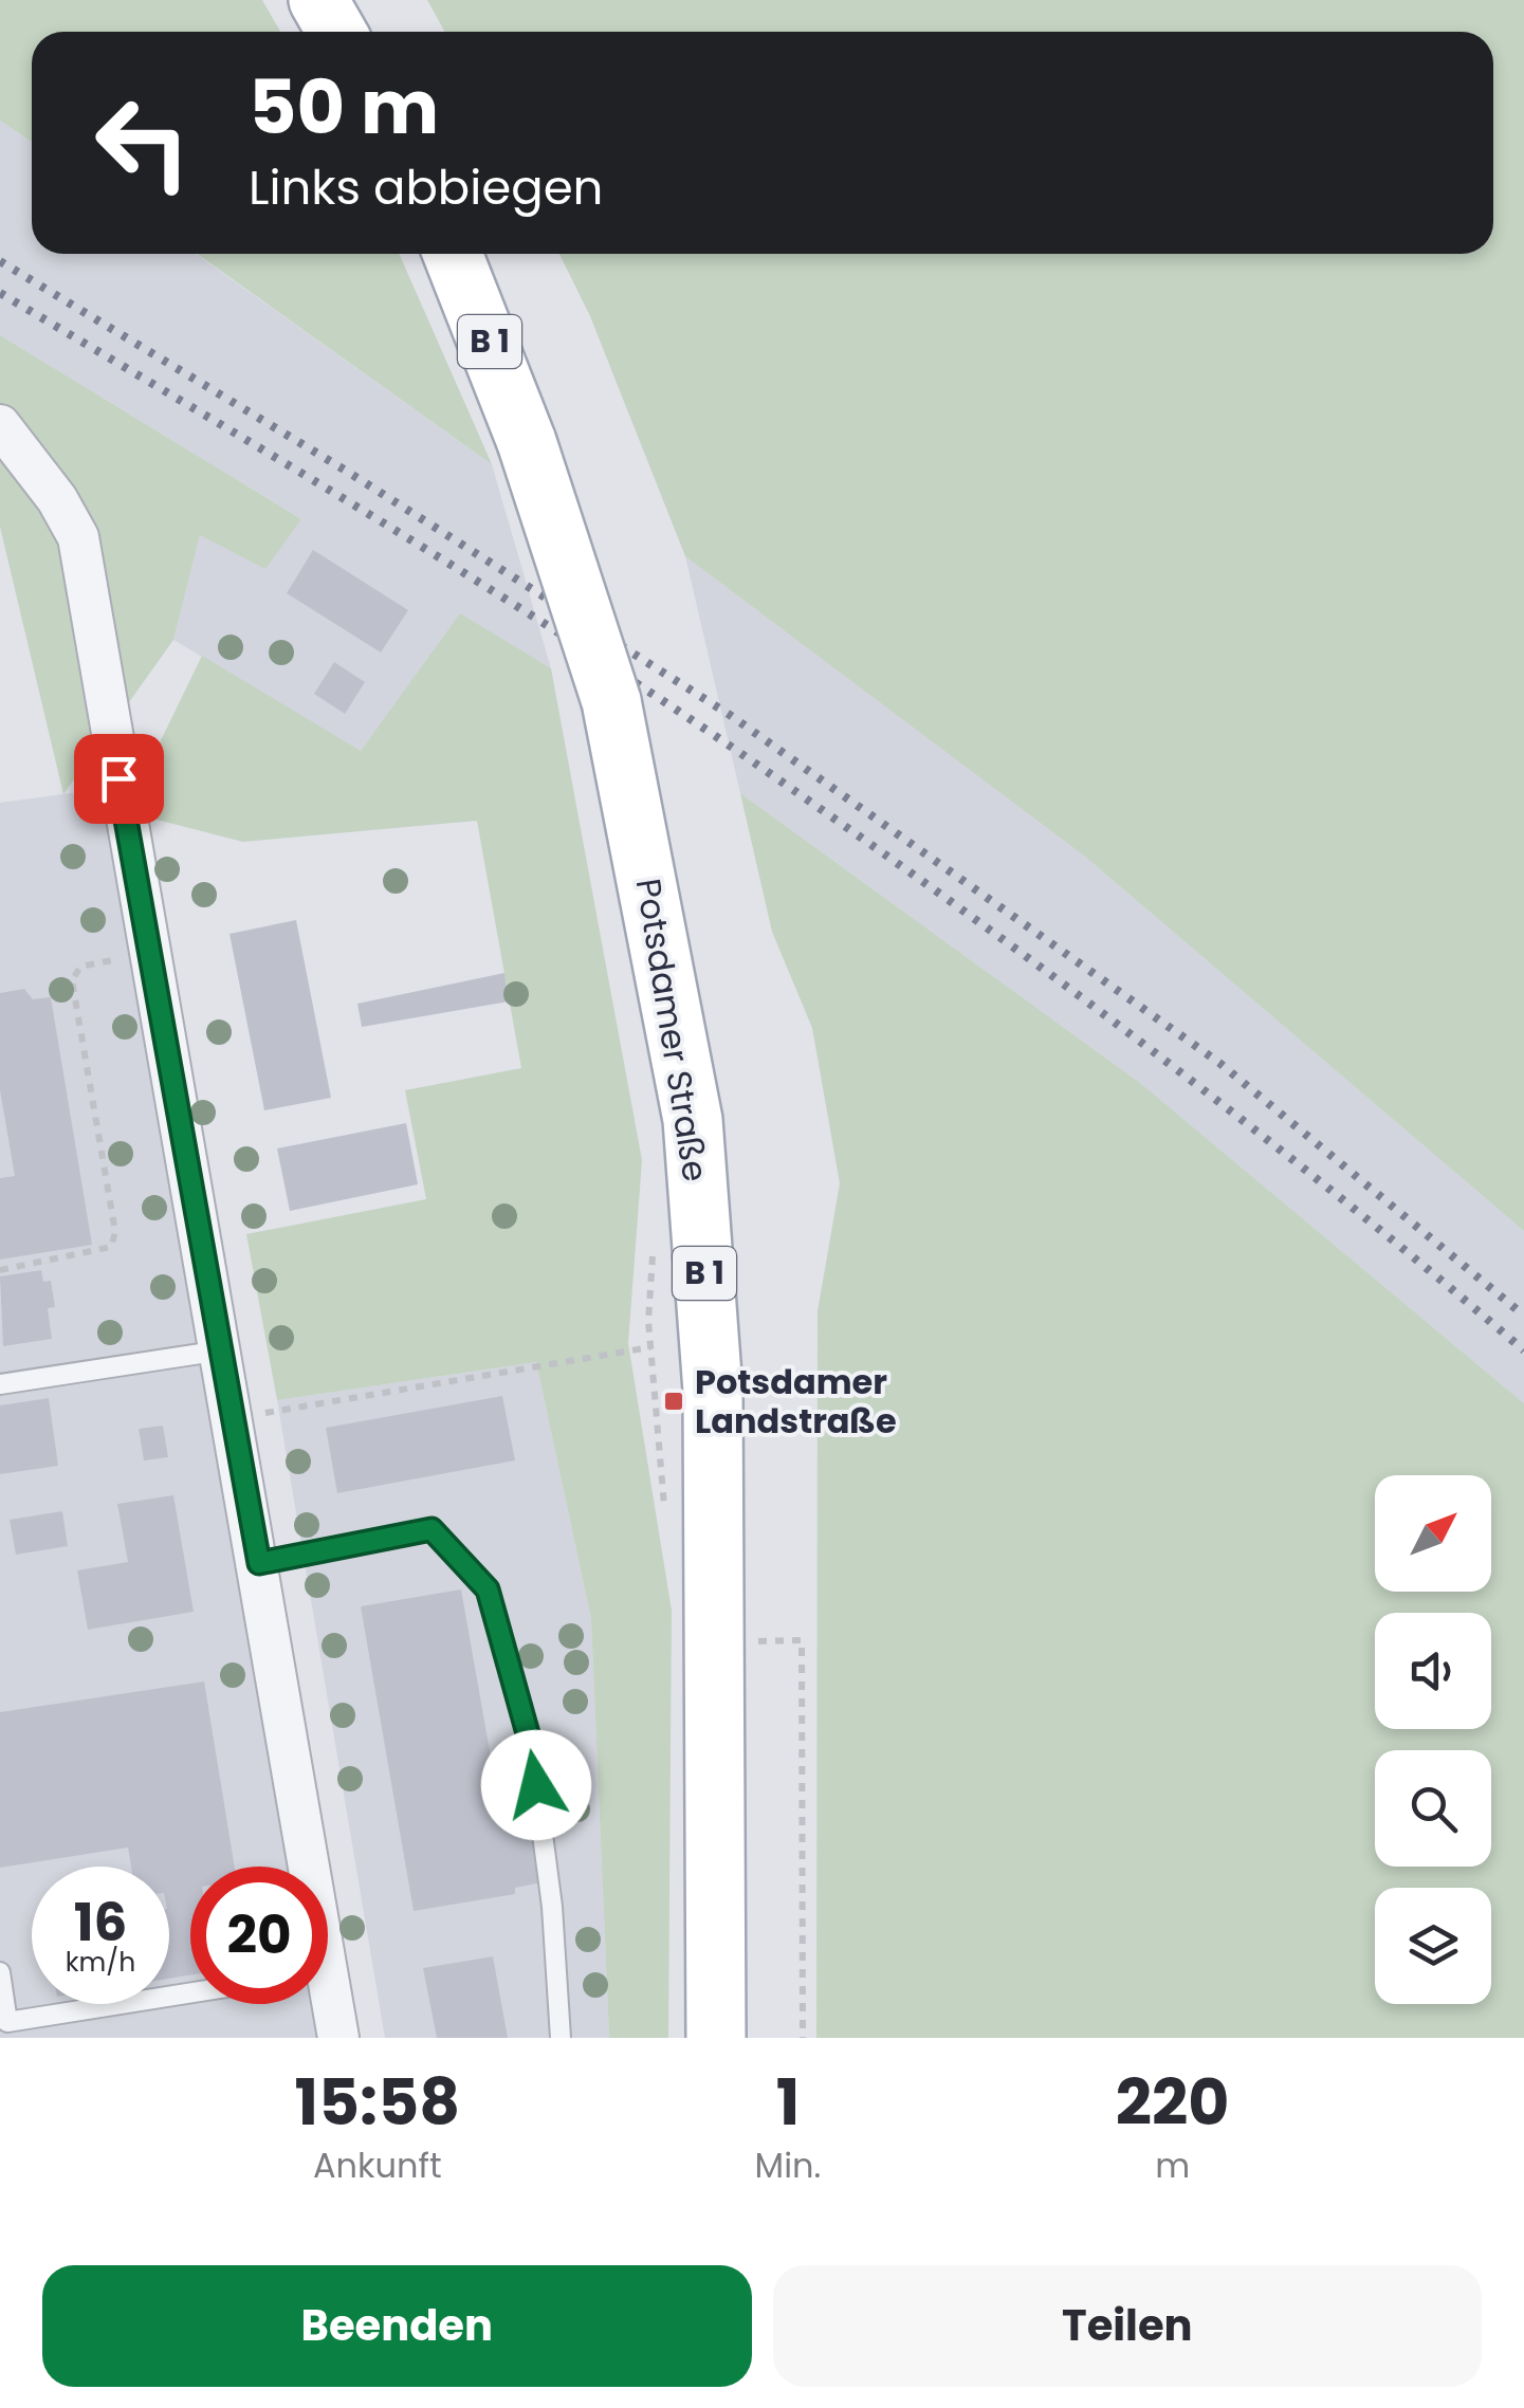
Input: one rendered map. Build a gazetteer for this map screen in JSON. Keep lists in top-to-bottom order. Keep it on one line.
{"streets":{"main road":["B 1","Potsdamer Straße"]},"places":{"transit":["Potsdamer Landstraße"]},"north":"top right","page":{"turn":["50 m","Links abbiegen"],"speed":"16 km/h","limit":"20","eta":["15:58","Ankunft","1","Min.","220","m"],"buttons":["Beenden","Teilen"]}}
